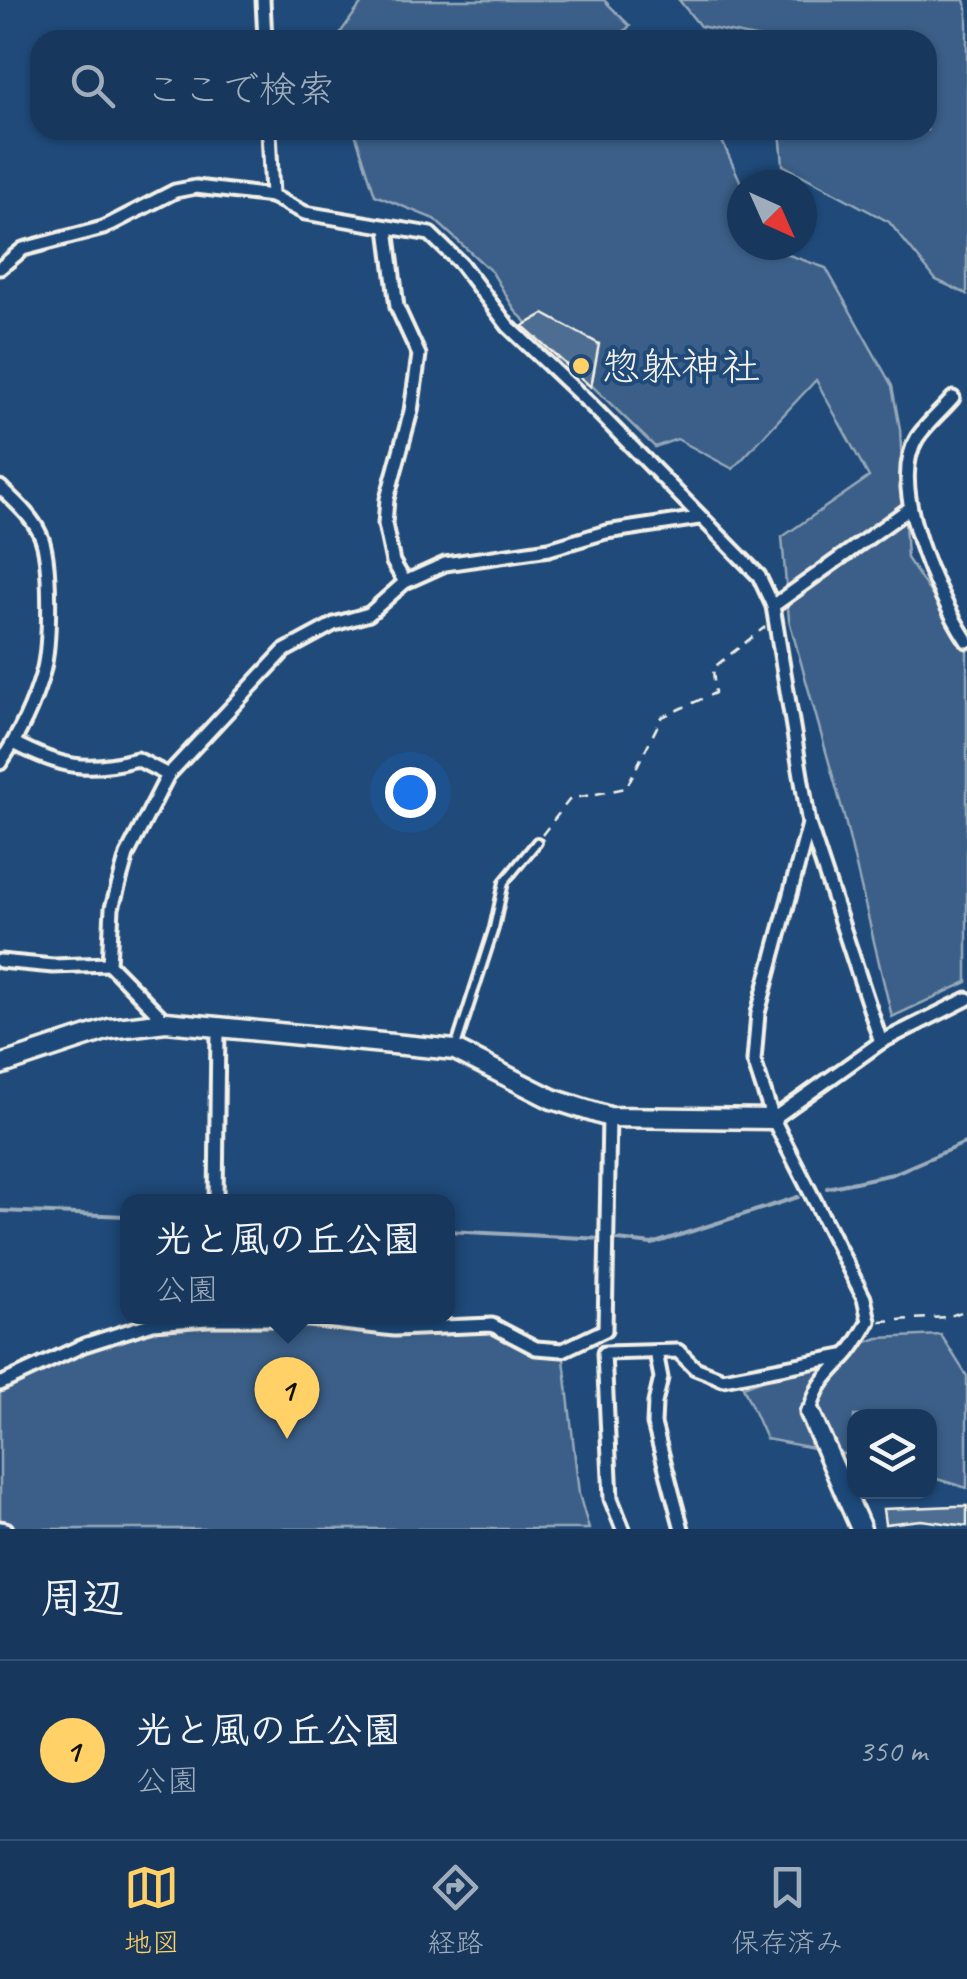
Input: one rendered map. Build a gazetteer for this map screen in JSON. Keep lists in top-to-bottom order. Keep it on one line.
{"places":["惣躰神社"],"north":"bottom right","page":{"search":"ここで検索","popup":["光と風の丘公園","公園"],"pins":"1","heading":"周辺","list":[{"mark":"1","name":"光と風の丘公園","note":"公園","value":"350 m"}],"nav":["地図","経路","保存済み"]}}
